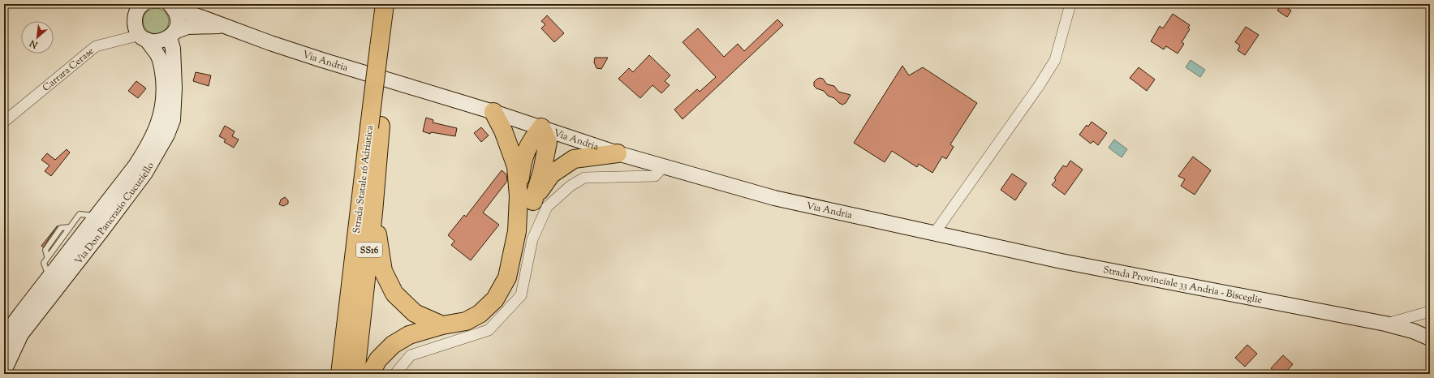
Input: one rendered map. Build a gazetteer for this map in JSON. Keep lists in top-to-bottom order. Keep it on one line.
{"streets":{"highway":["Strada Statale 16 Adriatica","SS16"],"main road":["Via Andria","Via Don Pancrazio Cucuziello","Strada Provinciale 33 Andria - Bisceglie"],"street":["Carrara Cerase"]},"crossings":[["Via Andria","Carrara Cerase"],["Via Andria","Via Don Pancrazio Cucuziello"],["Via Andria","Strada Provinciale 33 Andria - Bisceglie"],["Carrara Cerase","Via Don Pancrazio Cucuziello"],["Strada Statale 16 Adriatica","SS16"]],"north":"bottom left"}
